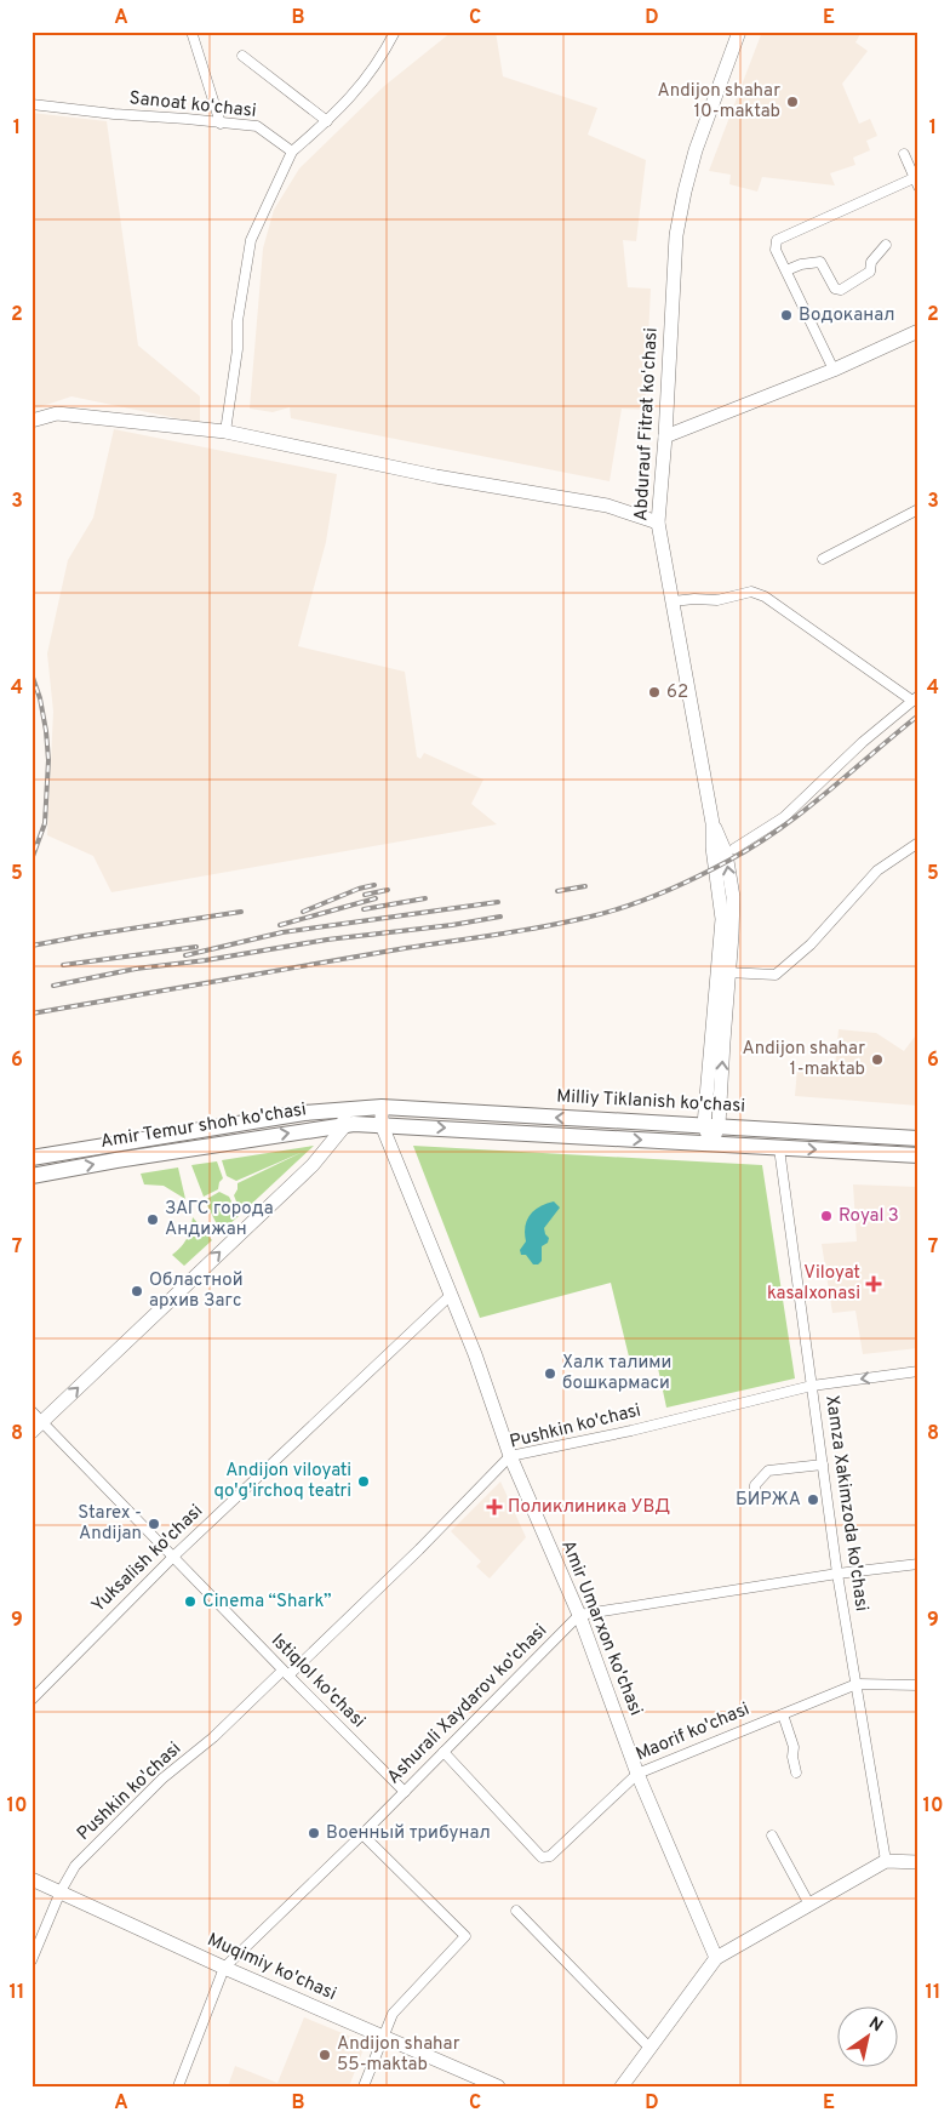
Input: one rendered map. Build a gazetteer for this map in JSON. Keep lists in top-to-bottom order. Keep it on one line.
{"streets":{"main road":["Milliy Tiklanish ko'chasi","Amir Temur shoh ko'chasi"],"street":["Sanoat koʻchasi","Abdurauf Fitrat koʻchasi","Pushkin ko'chasi","Xamza Xakimzoda ko'chasi","Yuksalish ko'chasi","Amir Umarxon ko'chasi","Istiqlol ko'chasi","Ashurali Xaydarov ko'chasi","Maorif ko'chasi","Muqimiy ko'chasi"]},"crossings":[["Abdurauf Fitrat koʻchasi","Milliy Tiklanish ko'chasi"],["Milliy Tiklanish ko'chasi","Amir Temur shoh ko'chasi"],["Milliy Tiklanish ko'chasi","Xamza Xakimzoda ko'chasi"],["Milliy Tiklanish ko'chasi","Amir Umarxon ko'chasi"],["Amir Temur shoh ko'chasi","Amir Umarxon ko'chasi"],["Pushkin ko'chasi","Xamza Xakimzoda ko'chasi"],["Pushkin ko'chasi","Amir Umarxon ko'chasi"],["Pushkin ko'chasi","Istiqlol ko'chasi"],["Pushkin ko'chasi","Muqimiy ko'chasi"],["Xamza Xakimzoda ko'chasi","Maorif ko'chasi"],["Yuksalish ko'chasi","Amir Umarxon ko'chasi"],["Yuksalish ko'chasi","Istiqlol ko'chasi"],["Amir Umarxon ko'chasi","Ashurali Xaydarov ko'chasi"],["Amir Umarxon ko'chasi","Maorif ko'chasi"],["Istiqlol ko'chasi","Ashurali Xaydarov ko'chasi"],["Ashurali Xaydarov ko'chasi","Maorif ko'chasi"],["Ashurali Xaydarov ko'chasi","Muqimiy ko'chasi"]],"places":{"other":["Andijon shahar 10-maktab","Водоканал","62","Andijon shahar 1-maktab","Royal 3","ЗАГС города Андижан","Областной архив Загс","Халк талими бошкармаси","Andijon viloyati qo'g'irchoq teatri","БИРЖА","Starex - Andijan","Cinema “Shark”","Военный трибунал","Andijon shahar 55-maktab"],"health":["Viloyat kasalxonasi","Поликлиника УВД"]},"north":"top right","grid":{"columns":["A","B","C","D","E"],"rows":["1","2","3","4","5","6","7","8","9","10","11"]}}
